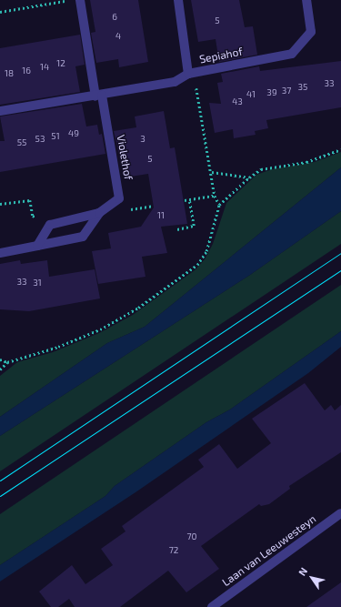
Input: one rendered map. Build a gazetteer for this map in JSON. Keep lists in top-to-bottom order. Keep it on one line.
{"streets":{"street":["Sepiahof","Violethof","Laan van Leeuwesteyn"]},"crossings":[["Sepiahof","Violethof"]],"house_numbers":["6","5","4","12","14","16","18","33","35","37","39","41","43","49","51","53","3","55","5","11","33","31","70","72"],"north":"top left"}
